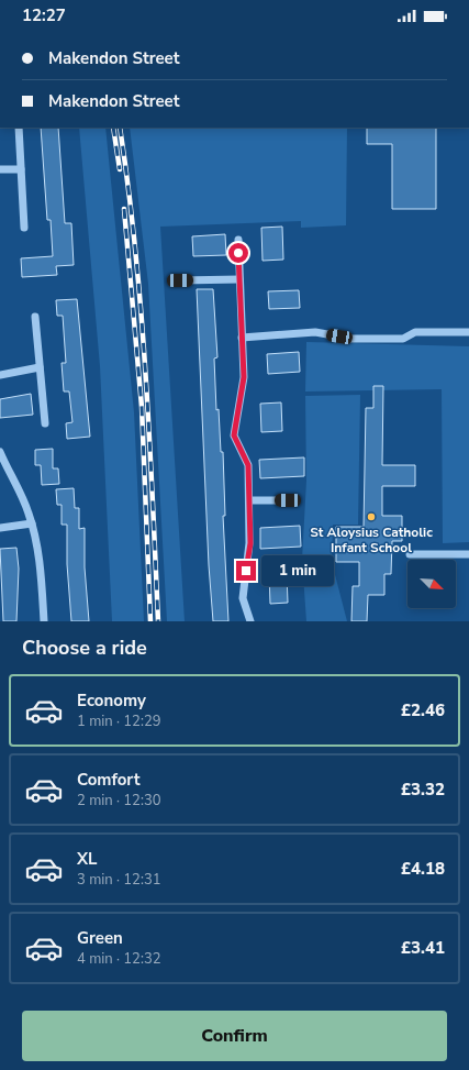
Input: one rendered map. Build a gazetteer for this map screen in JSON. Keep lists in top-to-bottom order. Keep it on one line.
{"places":["St Aloysius Catholic Infant School"],"north":"bottom right","page":{"status":"12:27","banner":["Makendon Street","Makendon Street"],"bubble":"1 min","heading":"Choose a ride","list":[{"name":"Economy","note":"1 min · 12:29","value":"£2.46"},{"name":"Comfort","note":"2 min · 12:30","value":"£3.32"},{"name":"XL","note":"3 min · 12:31","value":"£4.18"},{"name":"Green","note":"4 min · 12:32","value":"£3.41"}],"buttons":"Confirm"}}
